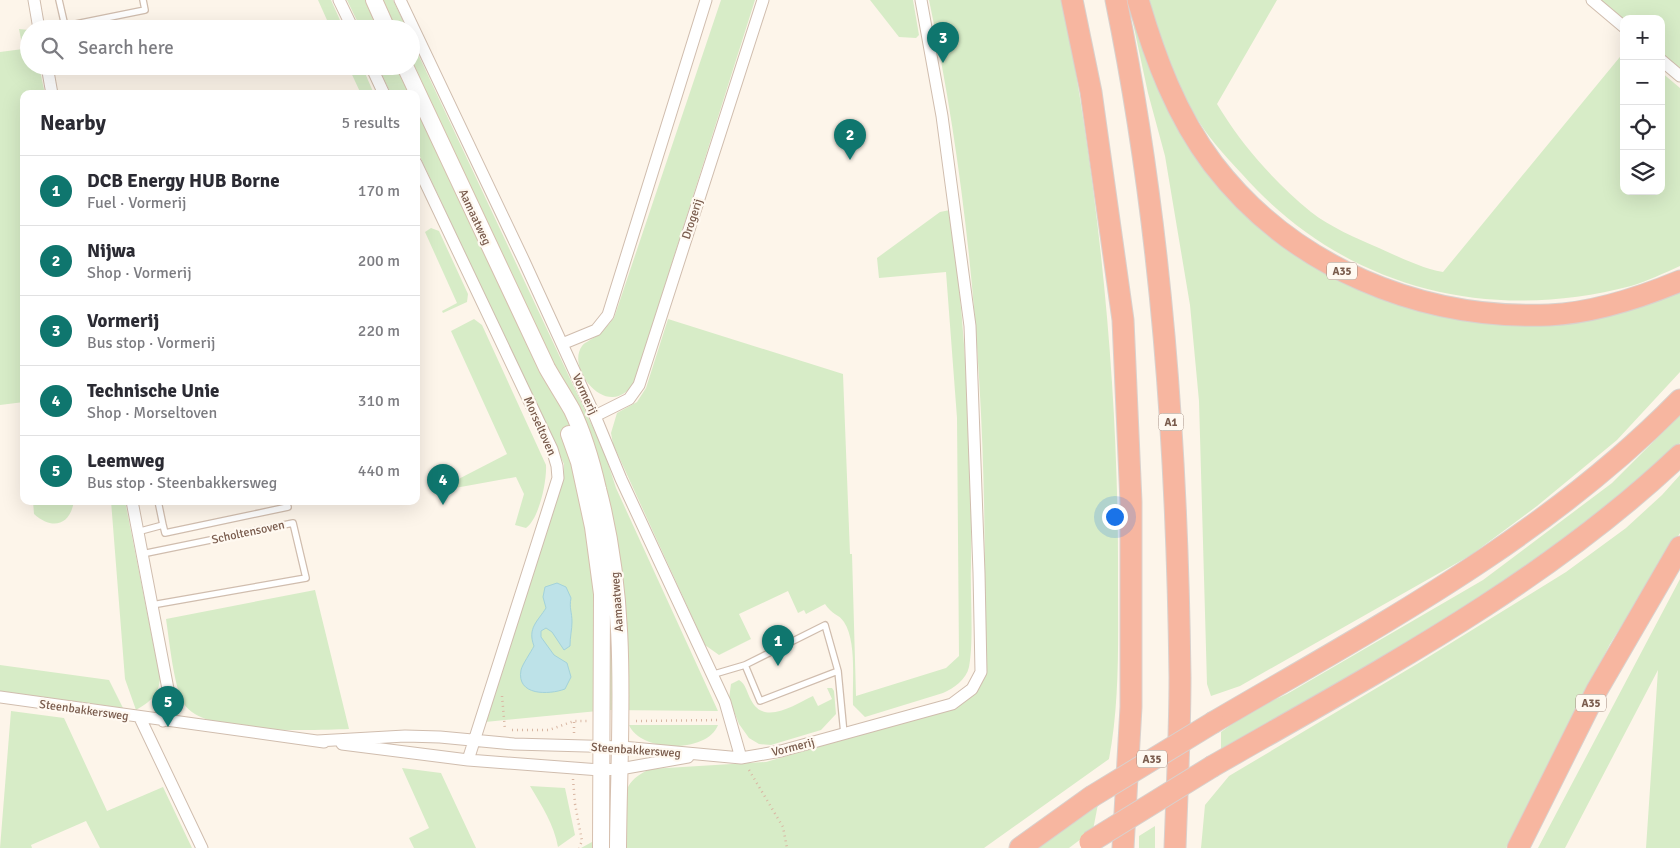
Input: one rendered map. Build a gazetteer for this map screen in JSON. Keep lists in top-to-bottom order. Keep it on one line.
{"streets":{"highway":["A35","A1"],"main road":["Aamaatweg"],"street":["Drogerij","Vormerij","Morseltoven","Steenbakkersweg"],"lane":["Scholtensoven"]},"crossings":[["Aamaatweg","Steenbakkersweg"],["Drogerij","Vormerij"],["Morseltoven","Steenbakkersweg"]],"page":{"map_buttons":["+","−"],"search":"Search here","pins":["3","2","4","1","5"],"heading":["Nearby","5 results"],"list":[{"mark":"1","name":"DCB Energy HUB Borne","note":"Fuel · Vormerij","value":"170 m"},{"mark":"2","name":"Nijwa","note":"Shop · Vormerij","value":"200 m"},{"mark":"3","name":"Vormerij","note":"Bus stop · Vormerij","value":"220 m"},{"mark":"4","name":"Technische Unie","note":"Shop · Morseltoven","value":"310 m"},{"mark":"5","name":"Leemweg","note":"Bus stop · Steenbakkersweg","value":"440 m"}]}}
